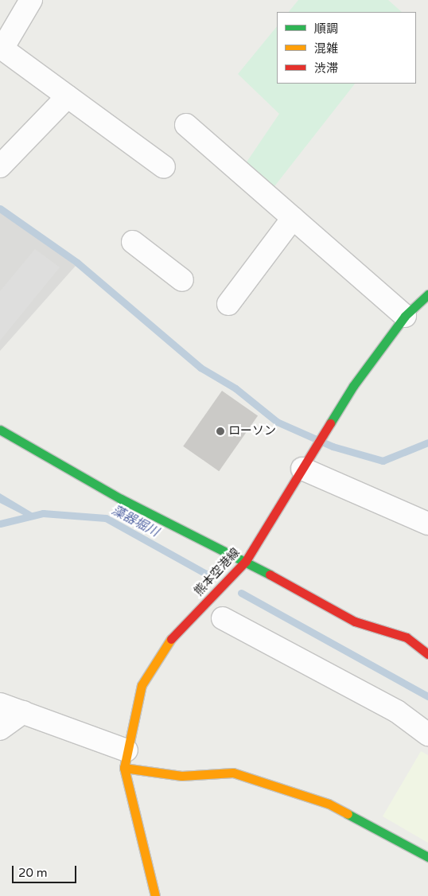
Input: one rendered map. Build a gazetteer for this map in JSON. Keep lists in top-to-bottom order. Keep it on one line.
{"streets":{"street":["熊本空港線"]},"water":["藻器堀川"],"places":["ローソン"],"legend":["順調","混雑","渋滞"],"scale_bar":"20 m"}
